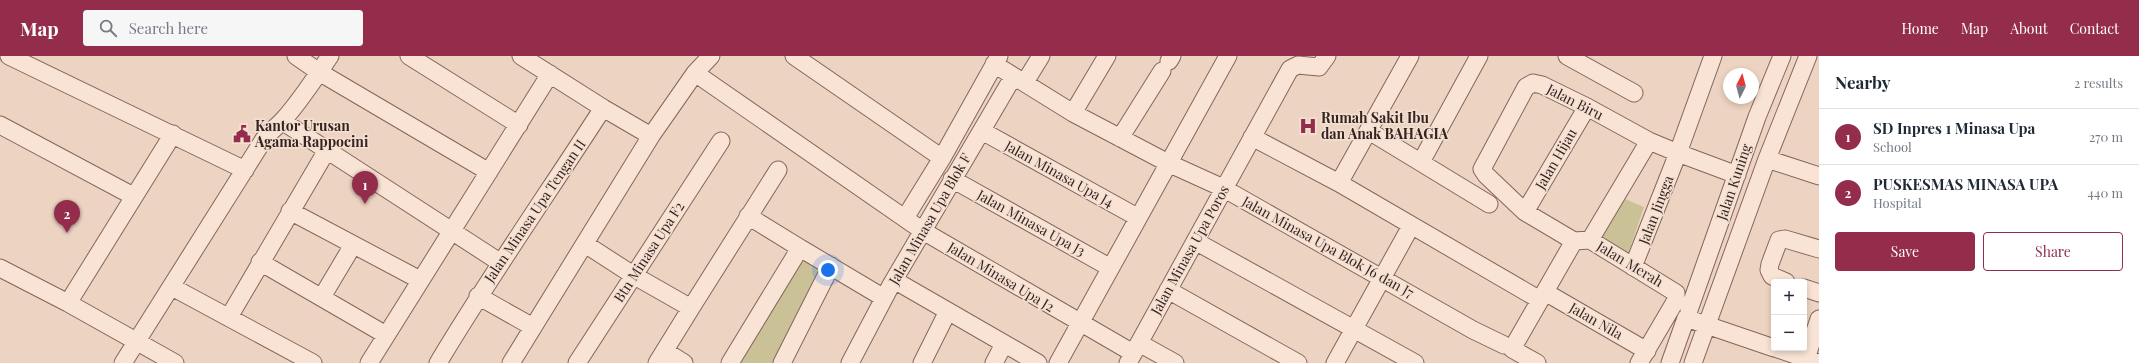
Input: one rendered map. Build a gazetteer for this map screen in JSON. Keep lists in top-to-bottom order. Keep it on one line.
{"streets":{"street":["Jalan Biru","Jalan Hijau","Jalan Minasa Upa J4","Jalan Kuning","Jalan Jingga","Jalan Minasa Upa Tengan II","Jalan Minasa Upa Blok F","Jalan Minasa Upa J3","Jalan Minasa Upa Blok J6 dan J7","Jalan Minasa Upa Poros","Btn Minasa Upa F2","Jalan Merah","Jalan Minasa Upa J2","Jalan Nila"]},"crossings":[["Jalan Biru","Jalan Hijau"],["Jalan Biru","Jalan Kuning"],["Jalan Biru","Jalan Jingga"],["Jalan Biru","Jalan Merah"],["Jalan Minasa Upa J4","Jalan Minasa Upa Blok F"],["Jalan Kuning","Jalan Merah"],["Jalan Jingga","Jalan Merah"],["Jalan Minasa Upa Blok F","Jalan Minasa Upa J3"],["Jalan Minasa Upa Blok F","Jalan Minasa Upa Blok J6 dan J7"],["Jalan Minasa Upa Blok F","Jalan Minasa Upa J2"],["Jalan Minasa Upa Blok J6 dan J7","Jalan Minasa Upa Poros"],["Jalan Minasa Upa Poros","Jalan Minasa Upa J2"],["Jalan Minasa Upa Poros","Jalan Nila"]],"places":{"hospital":["Rumah Sakit Ibu dan Anak BAHAGIA"],"public building":["Kantor Urusan Agama Rappocini"]},"north":"top","page":{"header":"Map","search":"Search here","nav":["Home","Map","About","Contact"],"heading":["Nearby","2 results"],"list":[{"mark":"1","name":"SD Inpres 1 Minasa Upa","note":"School","value":"270 m"},{"mark":"2","name":"PUSKESMAS MINASA UPA","note":"Hospital","value":"440 m"}],"pins":["1","2"],"buttons":["Save","Share"],"map_buttons":["+","−"]}}
